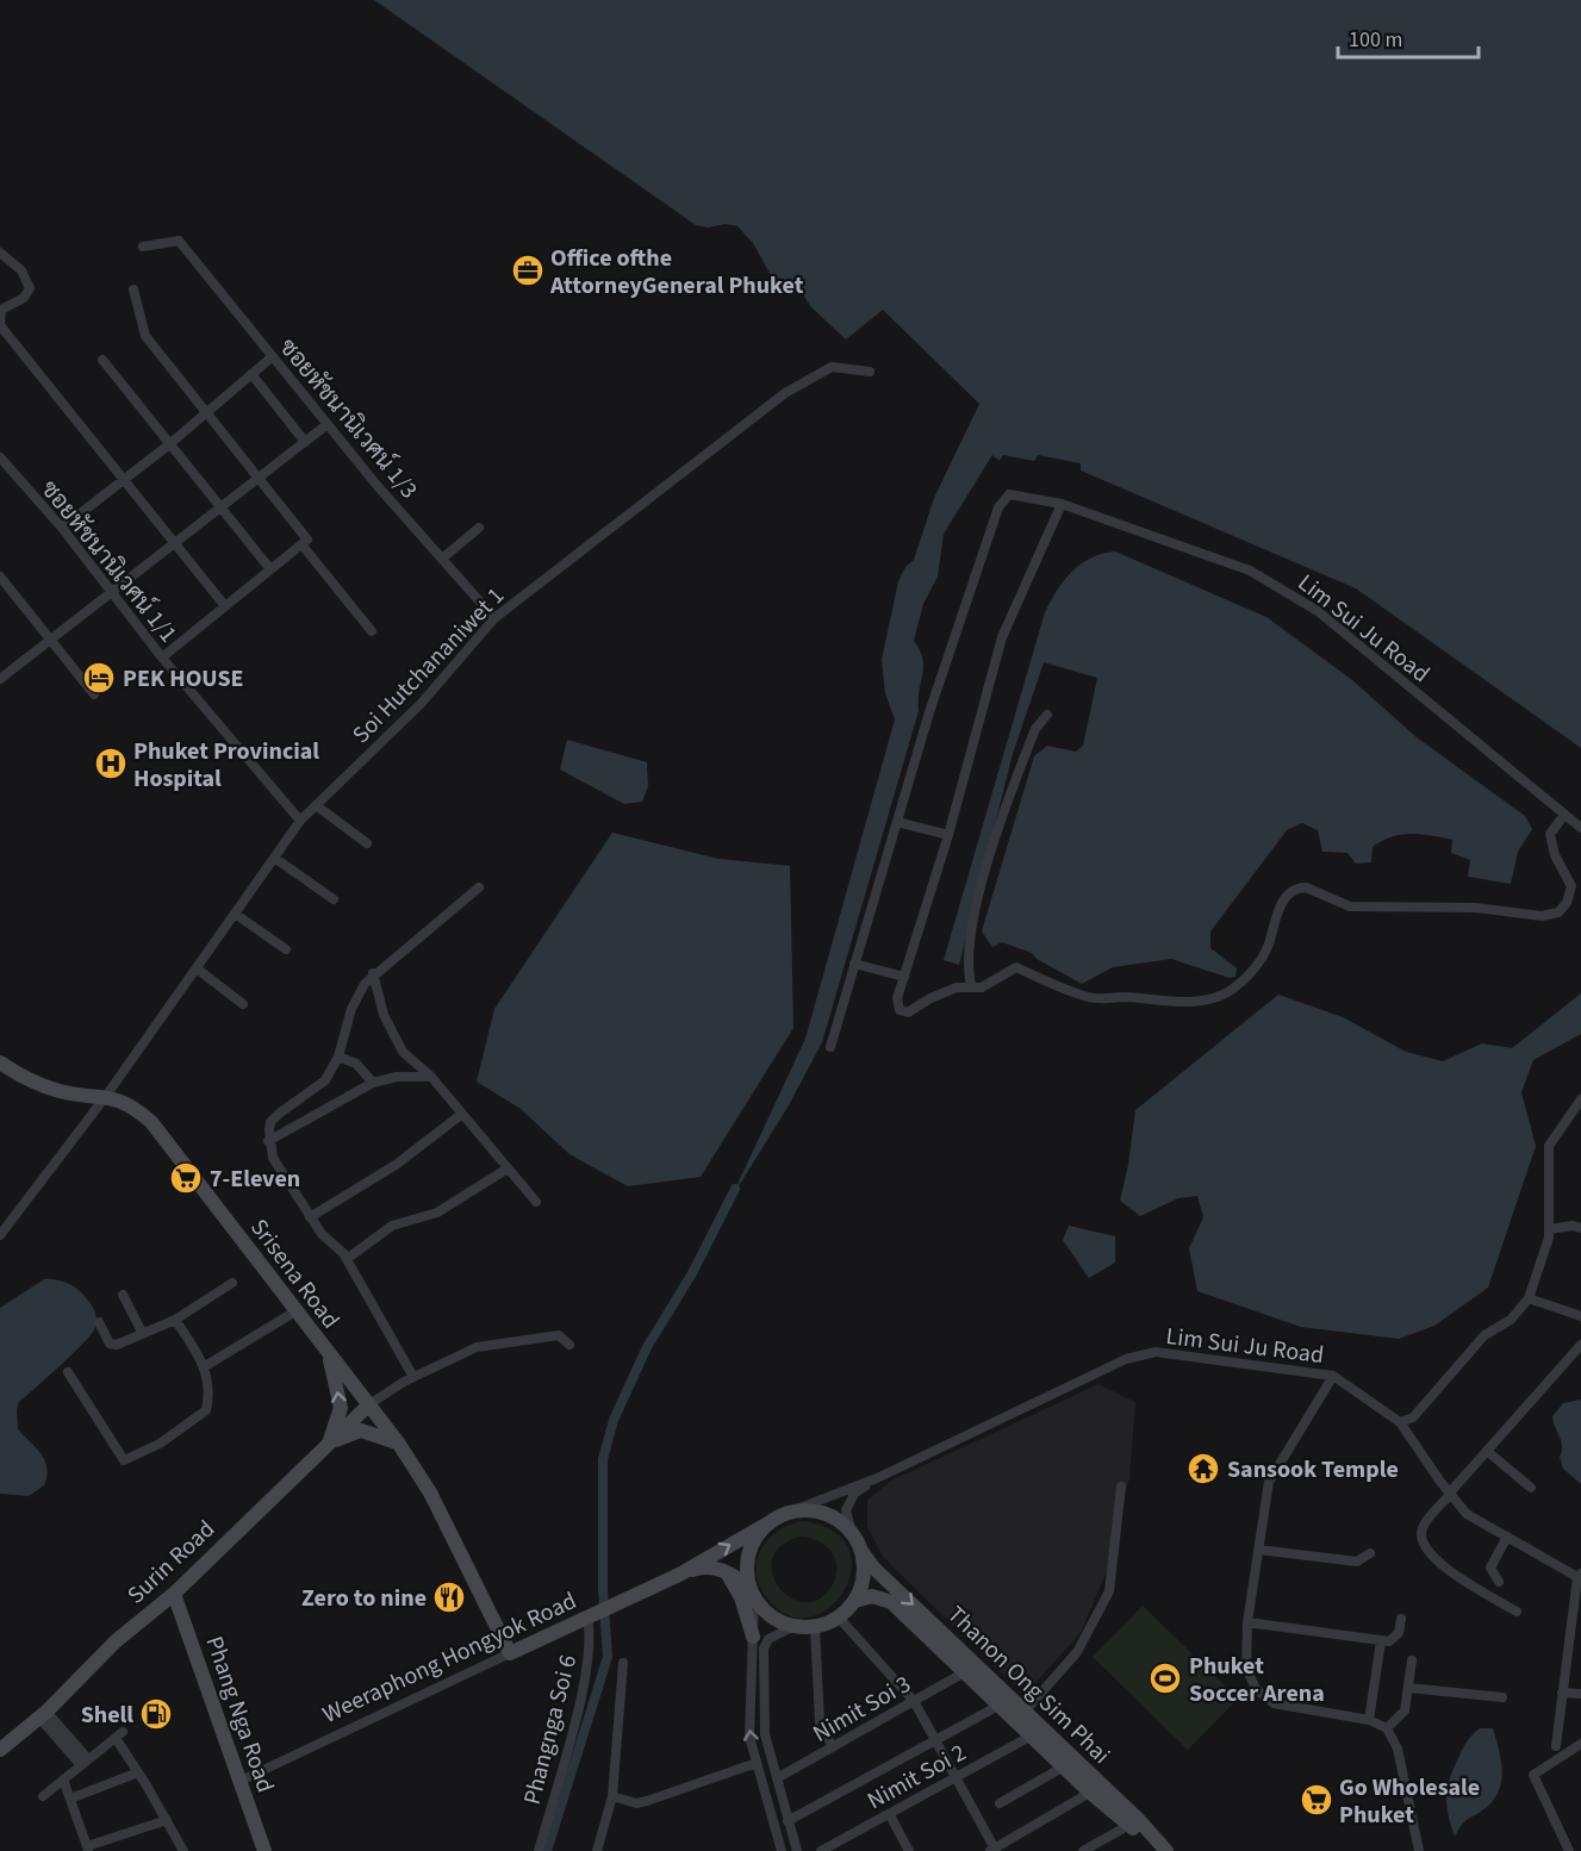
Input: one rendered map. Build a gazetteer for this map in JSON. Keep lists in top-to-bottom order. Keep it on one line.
{"streets":{"street":["ซอยหัชนานิเวศน์ 1/3","ซอยหัชนานิเวศน์ 1/1","Lim Sui Ju Road","Soi Hutchananiwet 1","Srisena Road","Surin Road","Weeraphong Hongyok Road","Thanon Ong Sim Phai","Nimit Soi 3","Phang Nga Road","Phangnga Soi 6","Nimit Soi 2"]},"crossings":[["ซอยหัชนานิเวศน์ 1/3","Soi Hutchananiwet 1"],["ซอยหัชนานิเวศน์ 1/1","Soi Hutchananiwet 1"],["Lim Sui Ju Road","Weeraphong Hongyok Road"],["Lim Sui Ju Road","Thanon Ong Sim Phai"],["Soi Hutchananiwet 1","Srisena Road"],["Srisena Road","Surin Road"],["Srisena Road","Weeraphong Hongyok Road"],["Surin Road","Phang Nga Road"],["Weeraphong Hongyok Road","Thanon Ong Sim Phai"],["Weeraphong Hongyok Road","Phang Nga Road"],["Weeraphong Hongyok Road","Phangnga Soi 6"],["Thanon Ong Sim Phai","Nimit Soi 3"],["Thanon Ong Sim Phai","Nimit Soi 2"]],"places":{"office":["Office ofthe AttorneyGeneral Phuket"],"hotel":["PEK HOUSE"],"hospital":["Phuket Provincial Hospital"],"supermarket":["7-Eleven","Go Wholesale Phuket"],"temple":["Sansook Temple"],"restaurant":["Zero to nine"],"sports":["Phuket Soccer Arena"],"fuel station":["Shell"]},"scale_bar":"100 m"}
